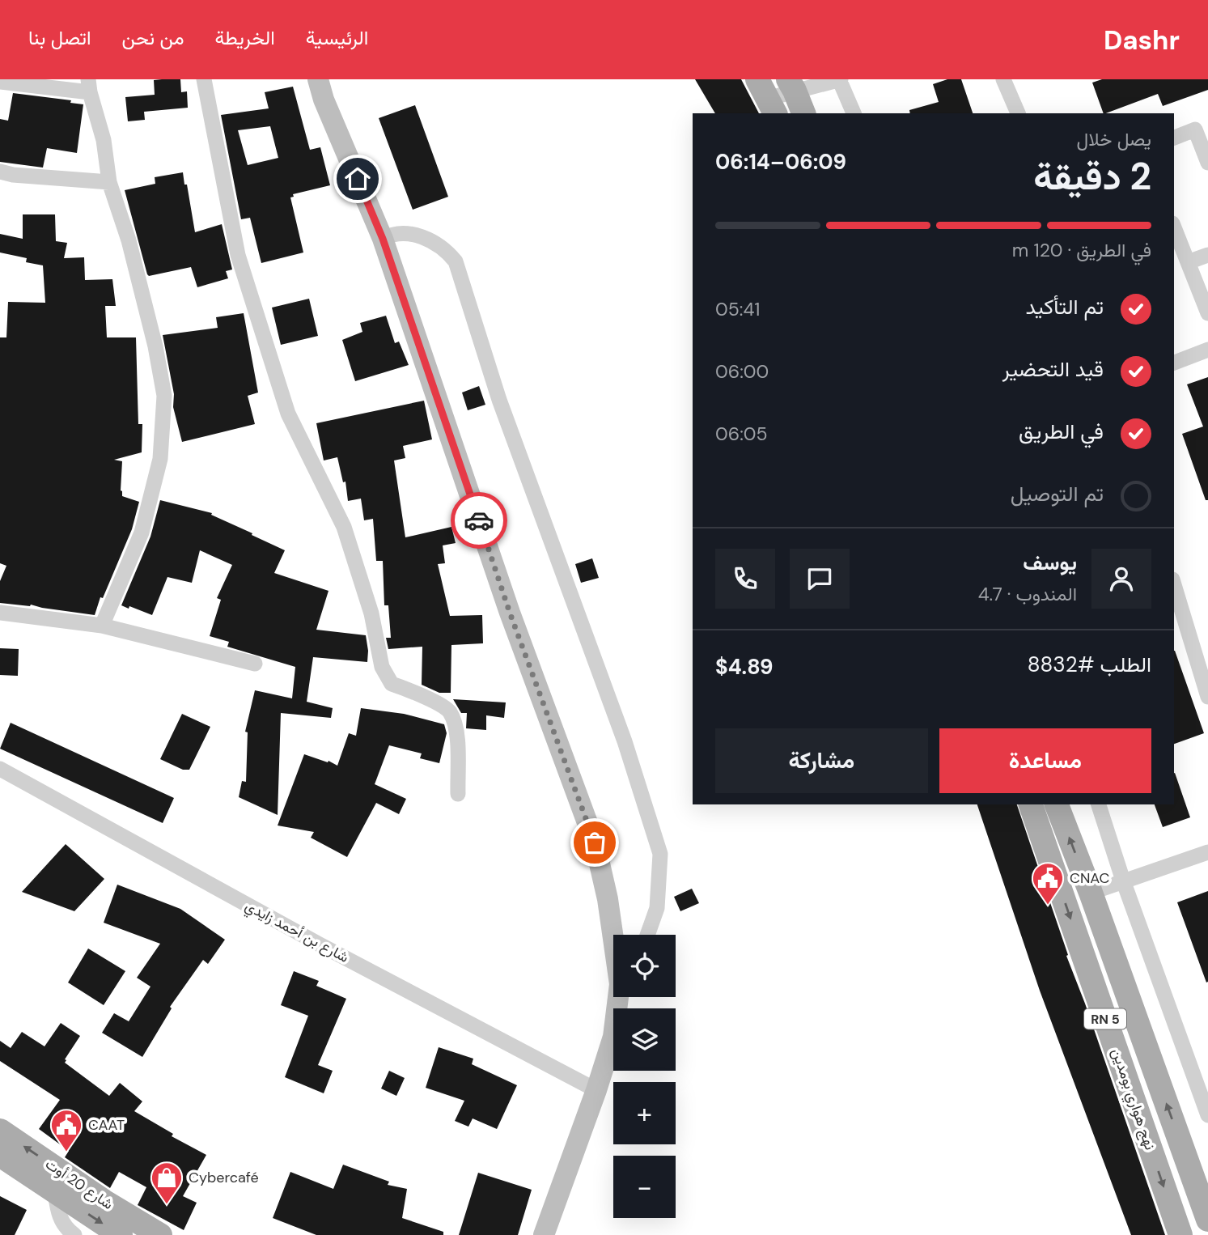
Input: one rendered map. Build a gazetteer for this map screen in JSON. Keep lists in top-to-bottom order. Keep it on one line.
{"streets":{"main road":["RN 5","نهج هواري بومدين","شارع 20 أوت"],"street":["شارع بن أحمد زايدي"]},"places":{"public building":["CNAC","CAAT"],"shop":["Cybercafé"]},"page":{"header":"Dashr","nav":["الرئيسية","الخريطة","من نحن","اتصل بنا"],"heading":["2 دقيقة","يصل خلال","06:09–06:14"],"panel":["يوسف","المندوب · 4.7","الطلب #8832","$4.89"],"bar":"في الطريق · 120 m","list":[["تم التأكيد","05:41"],["قيد التحضير","06:00"],["في الطريق","06:05"],"تم التوصيل"],"buttons":["مساعدة","مشاركة"],"map_buttons":["+","−"]}}
